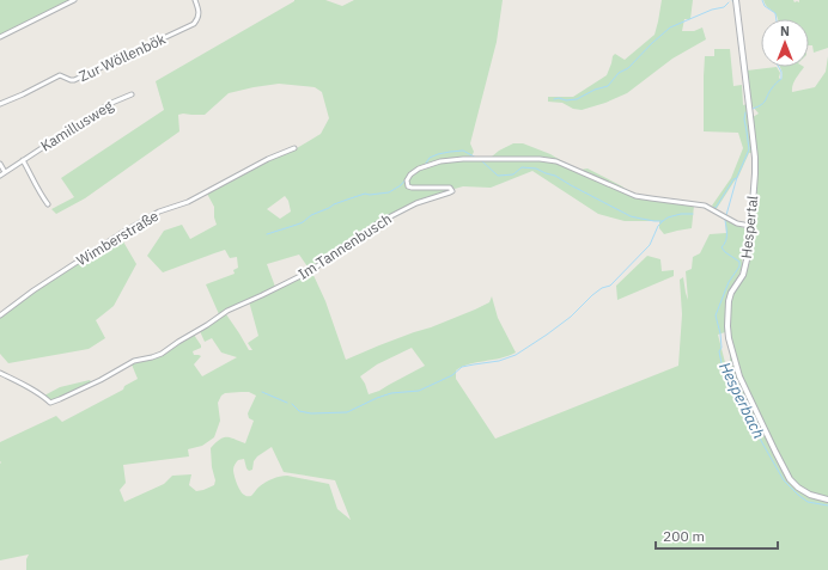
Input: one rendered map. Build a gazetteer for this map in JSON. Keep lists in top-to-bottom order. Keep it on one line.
{"streets":{"main road":["Hespertal"],"street":["Zur Wöllenbök","Kamillusweg","Wimberstraße","Im Tannenbusch"]},"crossings":[["Hespertal","Im Tannenbusch"]],"water":["Hesperbach"],"scale_bar":"200 m","north":"top"}
